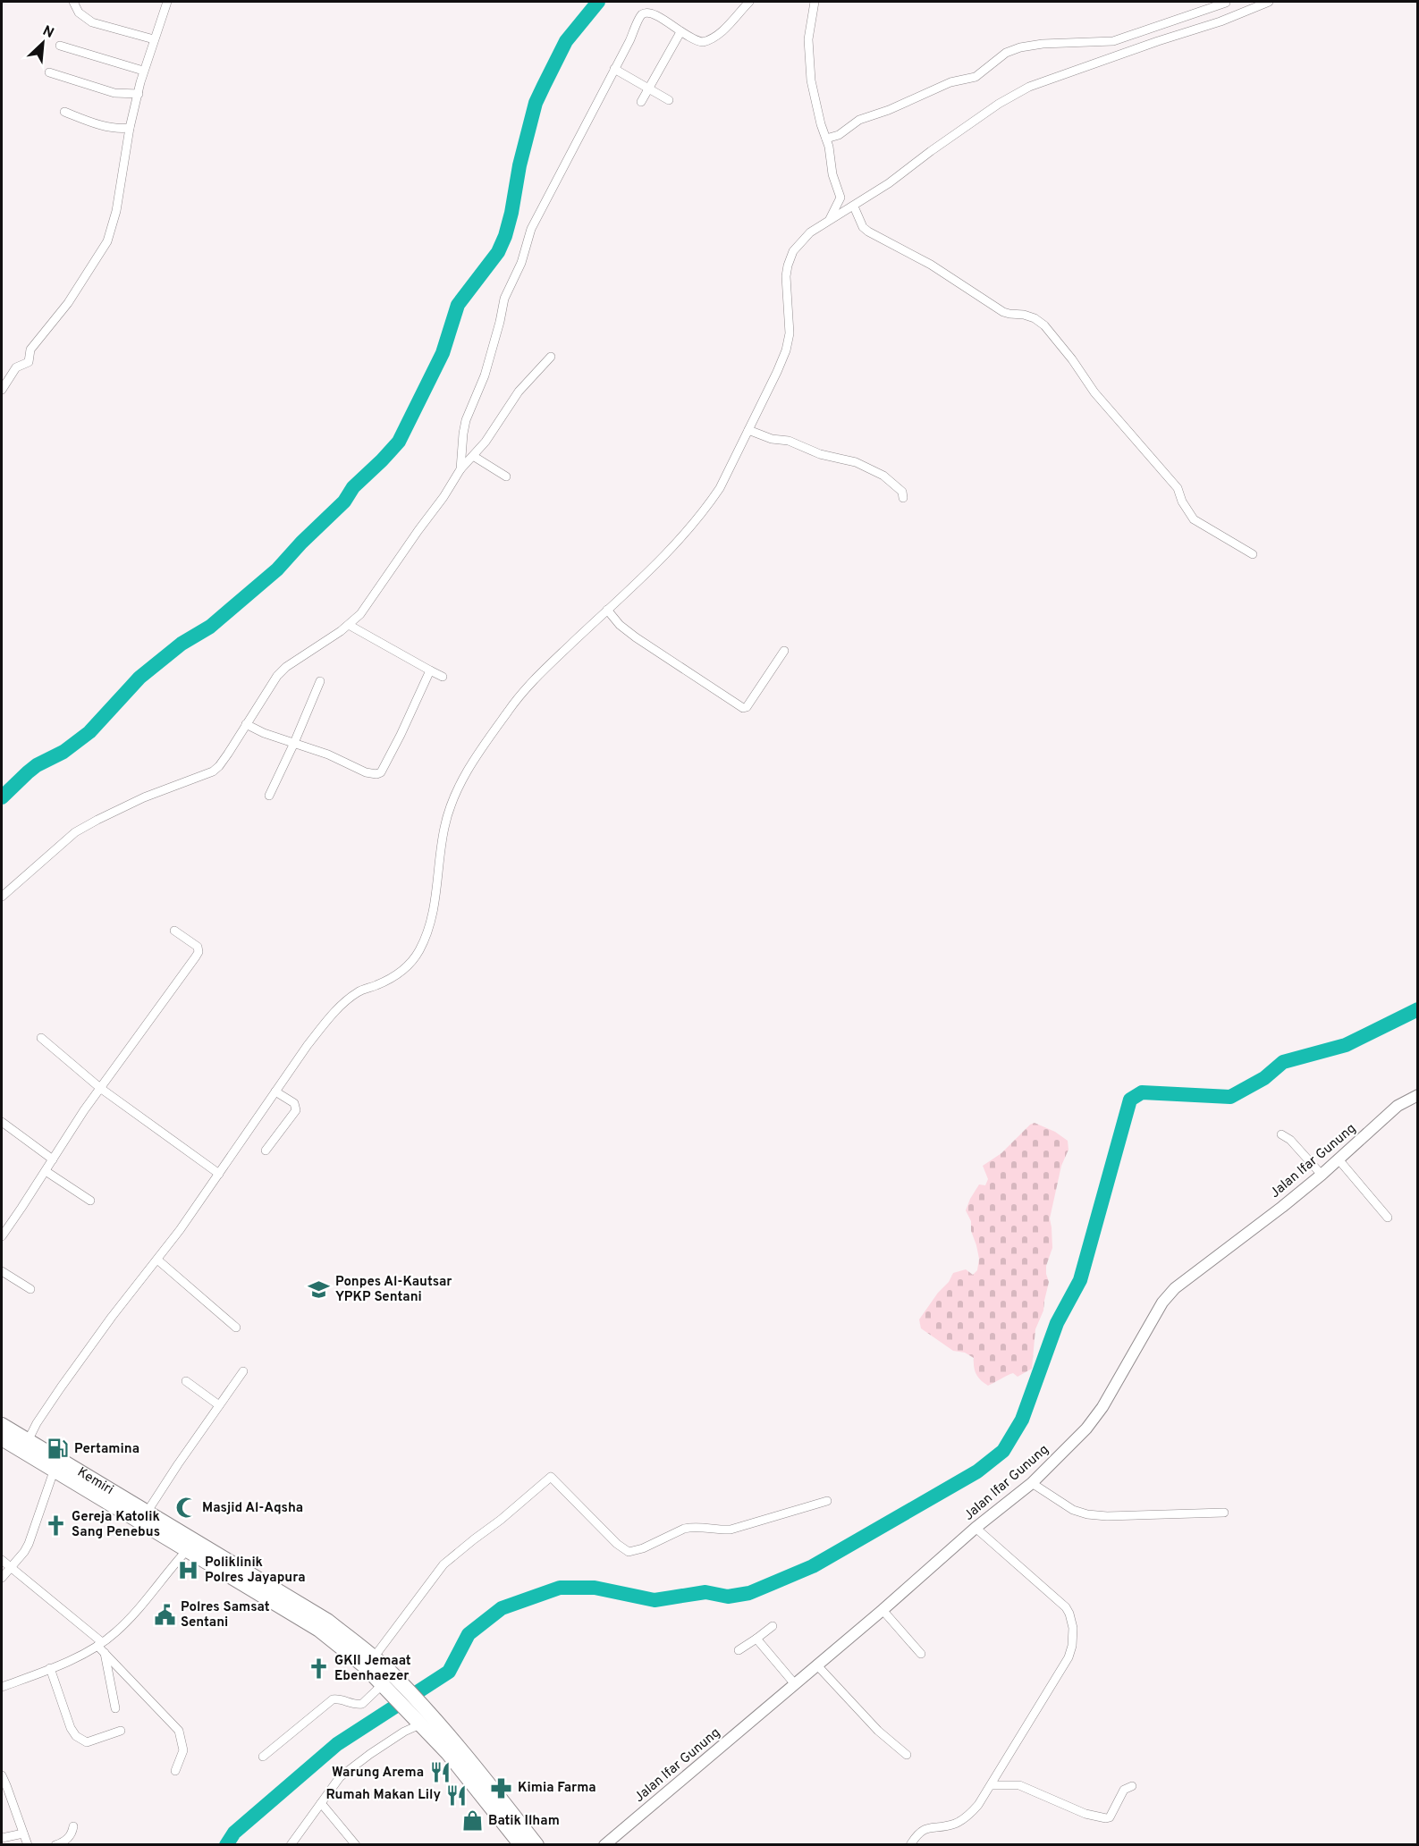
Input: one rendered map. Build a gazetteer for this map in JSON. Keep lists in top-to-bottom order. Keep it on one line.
{"streets":{"highway":["Kemiri"],"street":["Jalan Ifar Gunung"]},"places":{"school or university":["Ponpes Al-Kautsar YPKP Sentani"],"fuel station":["Pertamina"],"mosque":["Masjid Al-Aqsha"],"church":["Gereja Katolik Sang Penebus","GKII Jemaat Ebenhaezer"],"hospital":["Poliklinik Polres Jayapura"],"public building":["Polres Samsat Sentani"],"restaurant":["Warung Arema","Rumah Makan Lily"],"pharmacy":["Kimia Farma"],"shop":["Batik Ilham"]},"north":"top right"}
